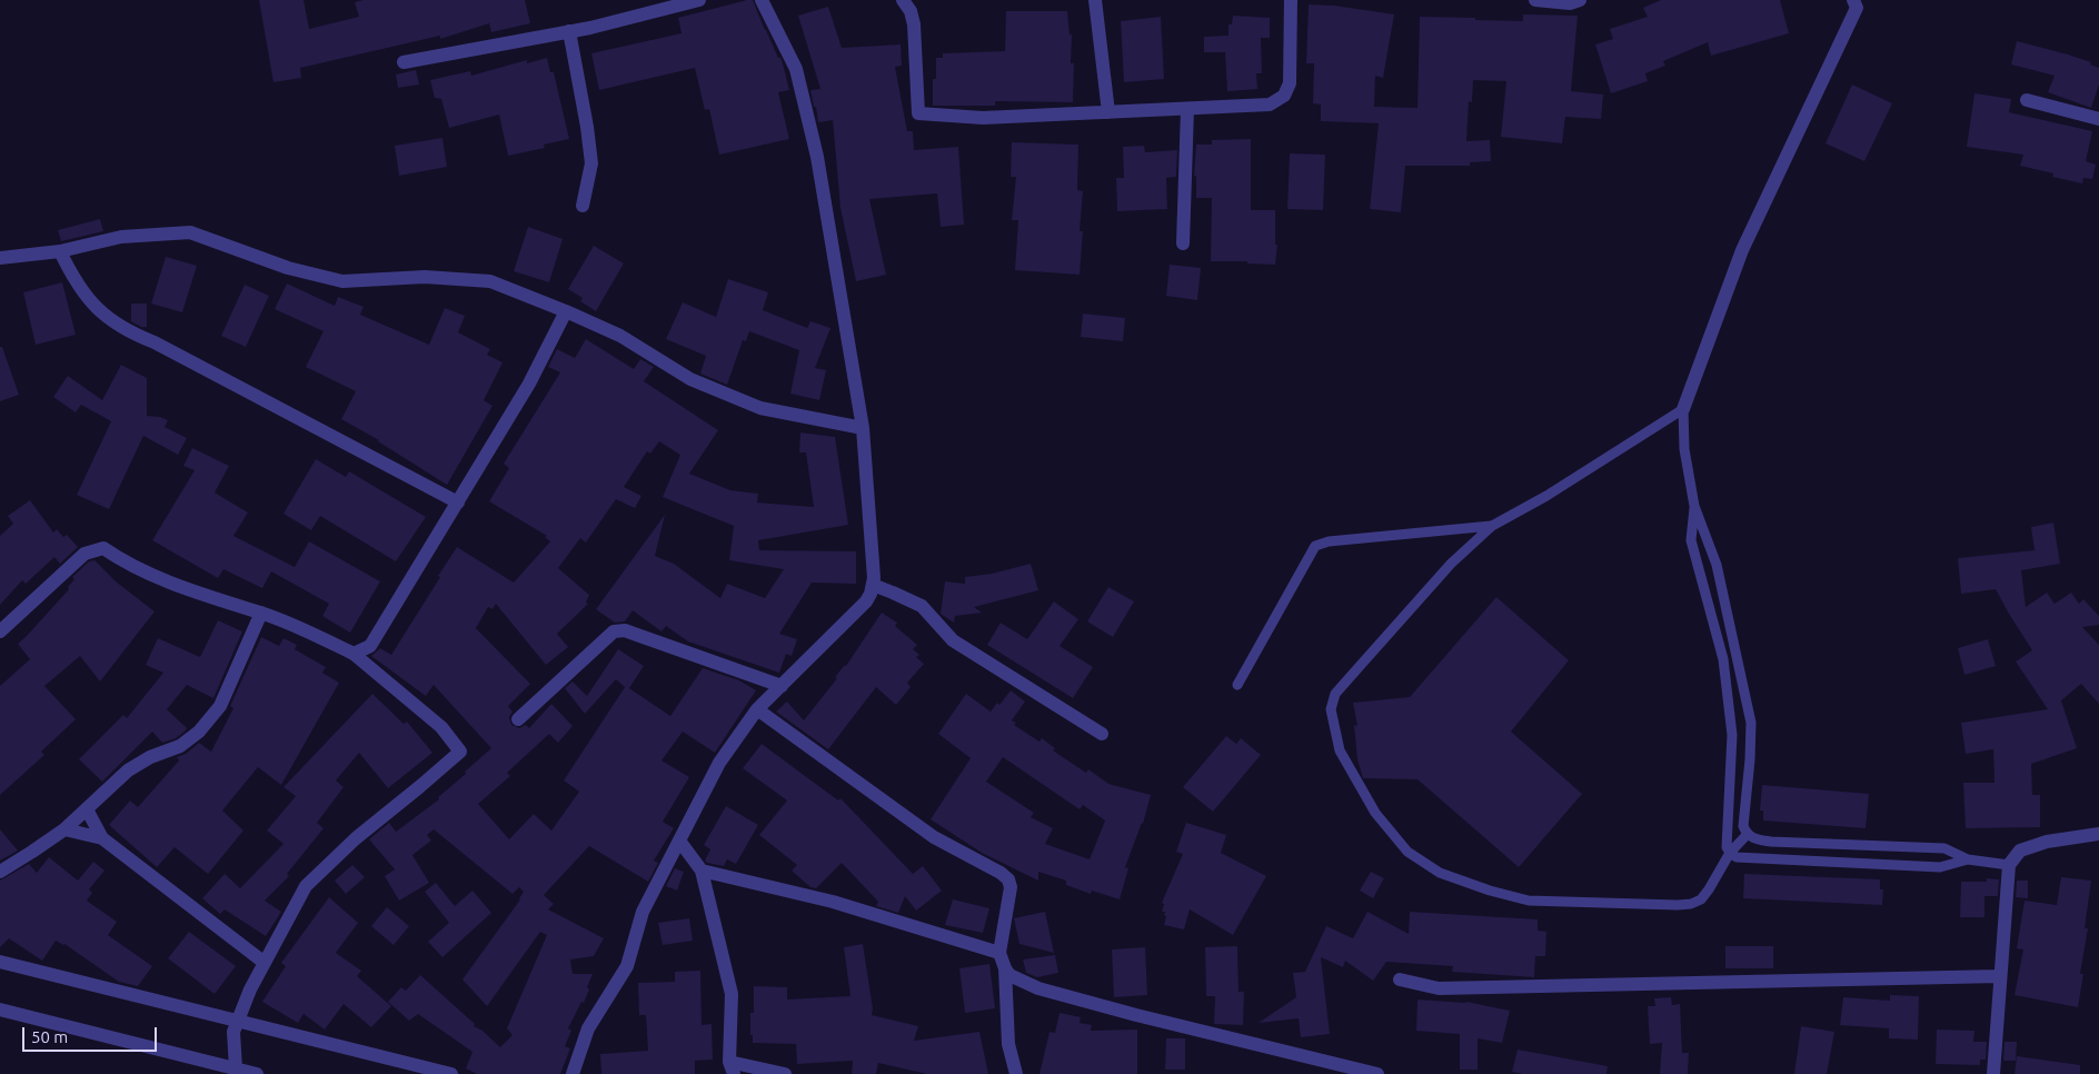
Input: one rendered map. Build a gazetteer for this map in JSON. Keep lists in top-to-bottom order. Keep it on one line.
{"scale_bar":"50 m"}
